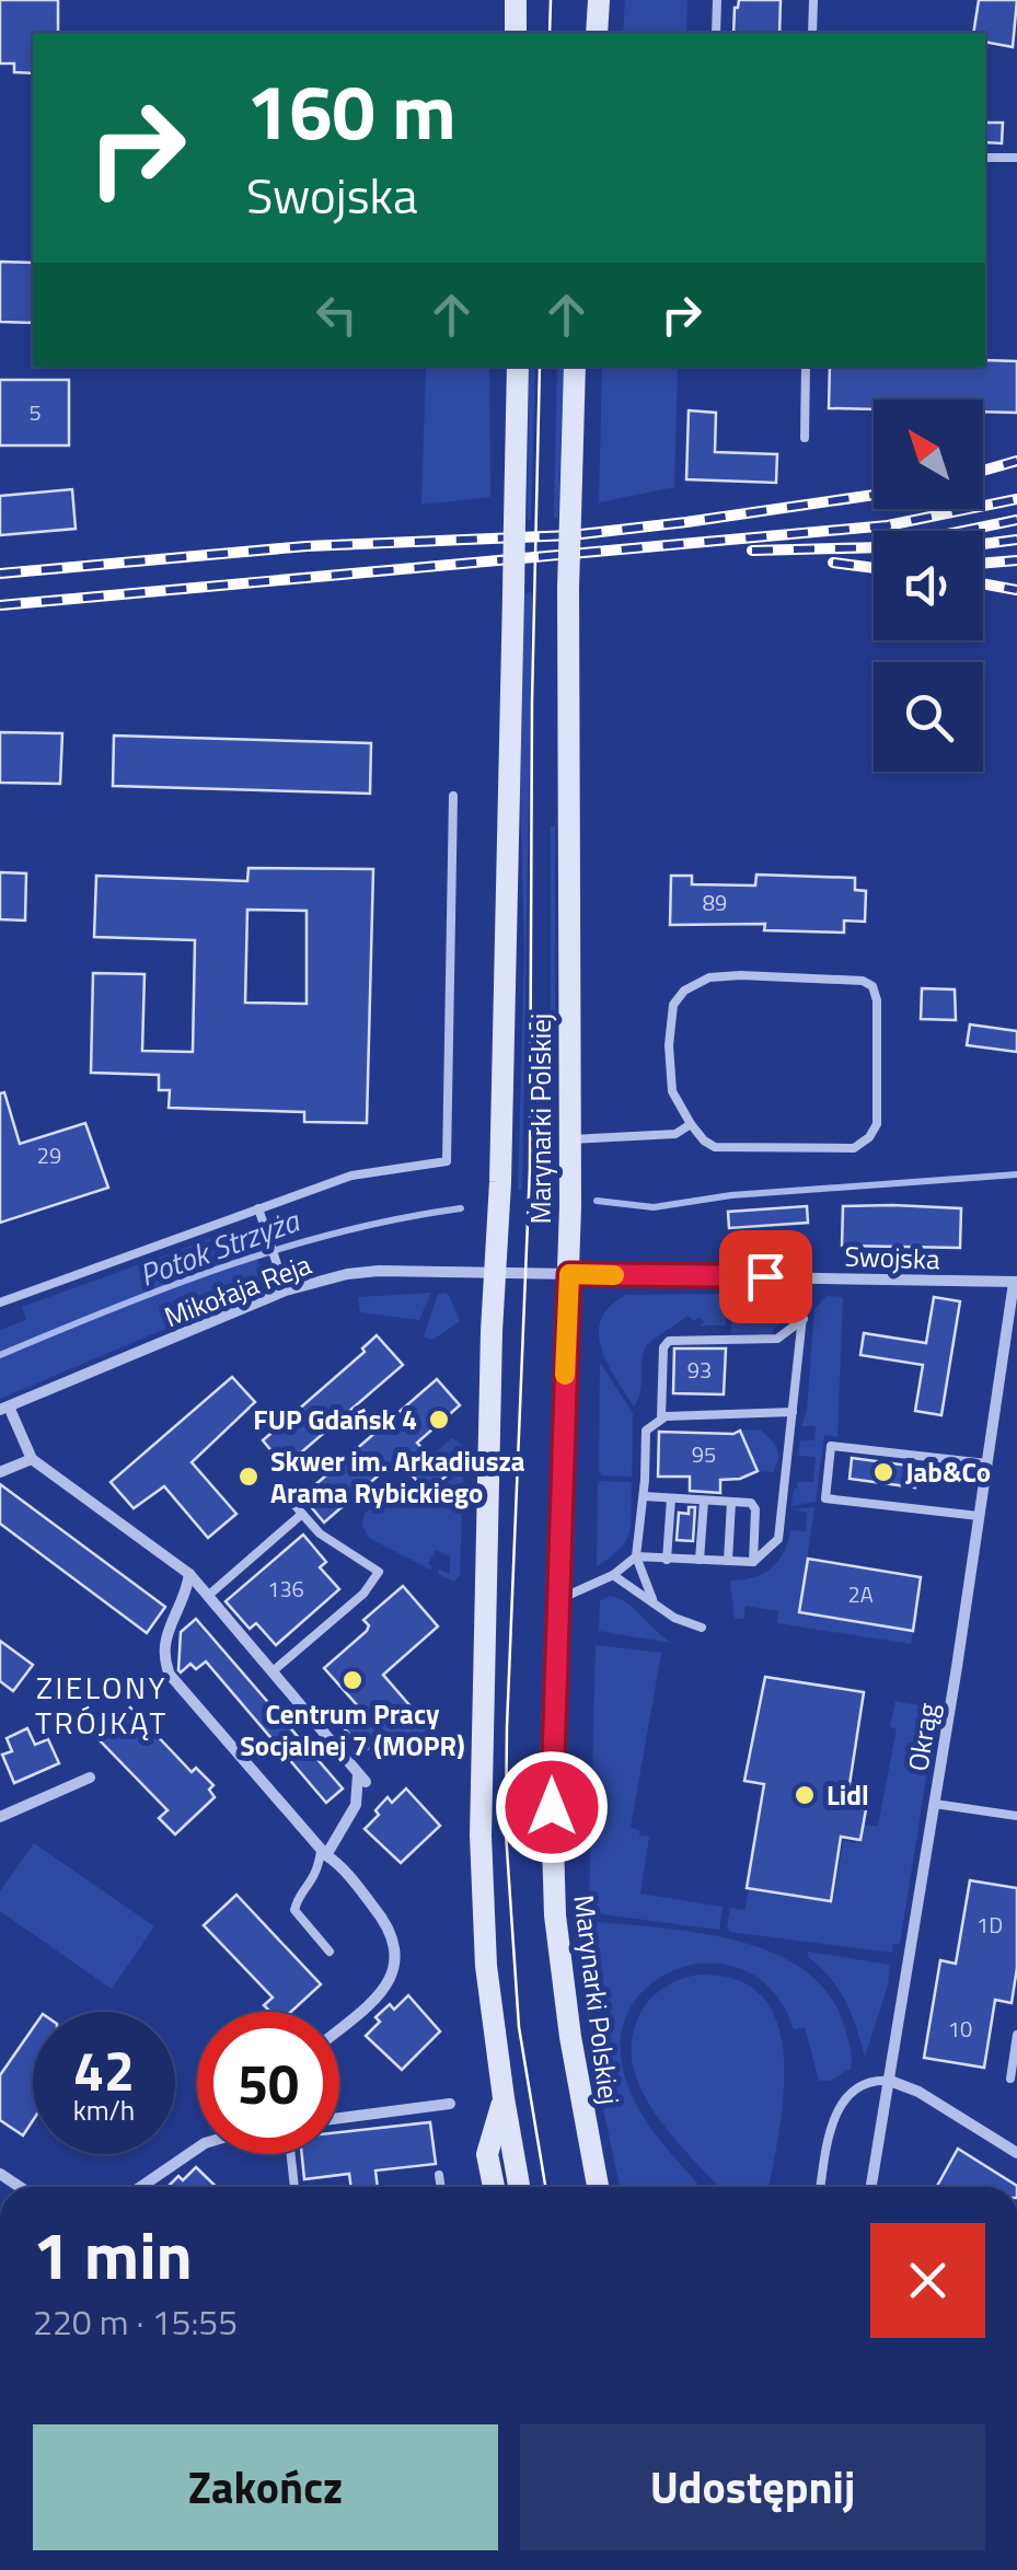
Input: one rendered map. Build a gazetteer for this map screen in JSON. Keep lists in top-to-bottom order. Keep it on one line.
{"streets":{"main road":["Marynarki Polskiej"],"street":["Swojska","Mikołaja Reja","Okrąg"]},"crossings":[["Marynarki Polskiej","Swojska"],["Marynarki Polskiej","Mikołaja Reja"],["Swojska","Mikołaja Reja"],["Swojska","Okrąg"]],"districts":["ZIELONY TRÓJKĄT"],"water":["Potok Strzyża"],"places":["FUP Gdańsk 4","Jab&Co","Skwer im. Arkadiusza Arama Rybickiego","Centrum Pracy Socjalnej 7 (MOPR)","Lidl"],"house_numbers":["5","89","29","93","95","136","2A","1D","10"],"north":"top left","page":{"turn":["160 m","Swojska"],"speed":"42 km/h","limit":"50","heading":["1 min","220 m · 15:55"],"buttons":["Zakończ","Udostępnij"]}}
